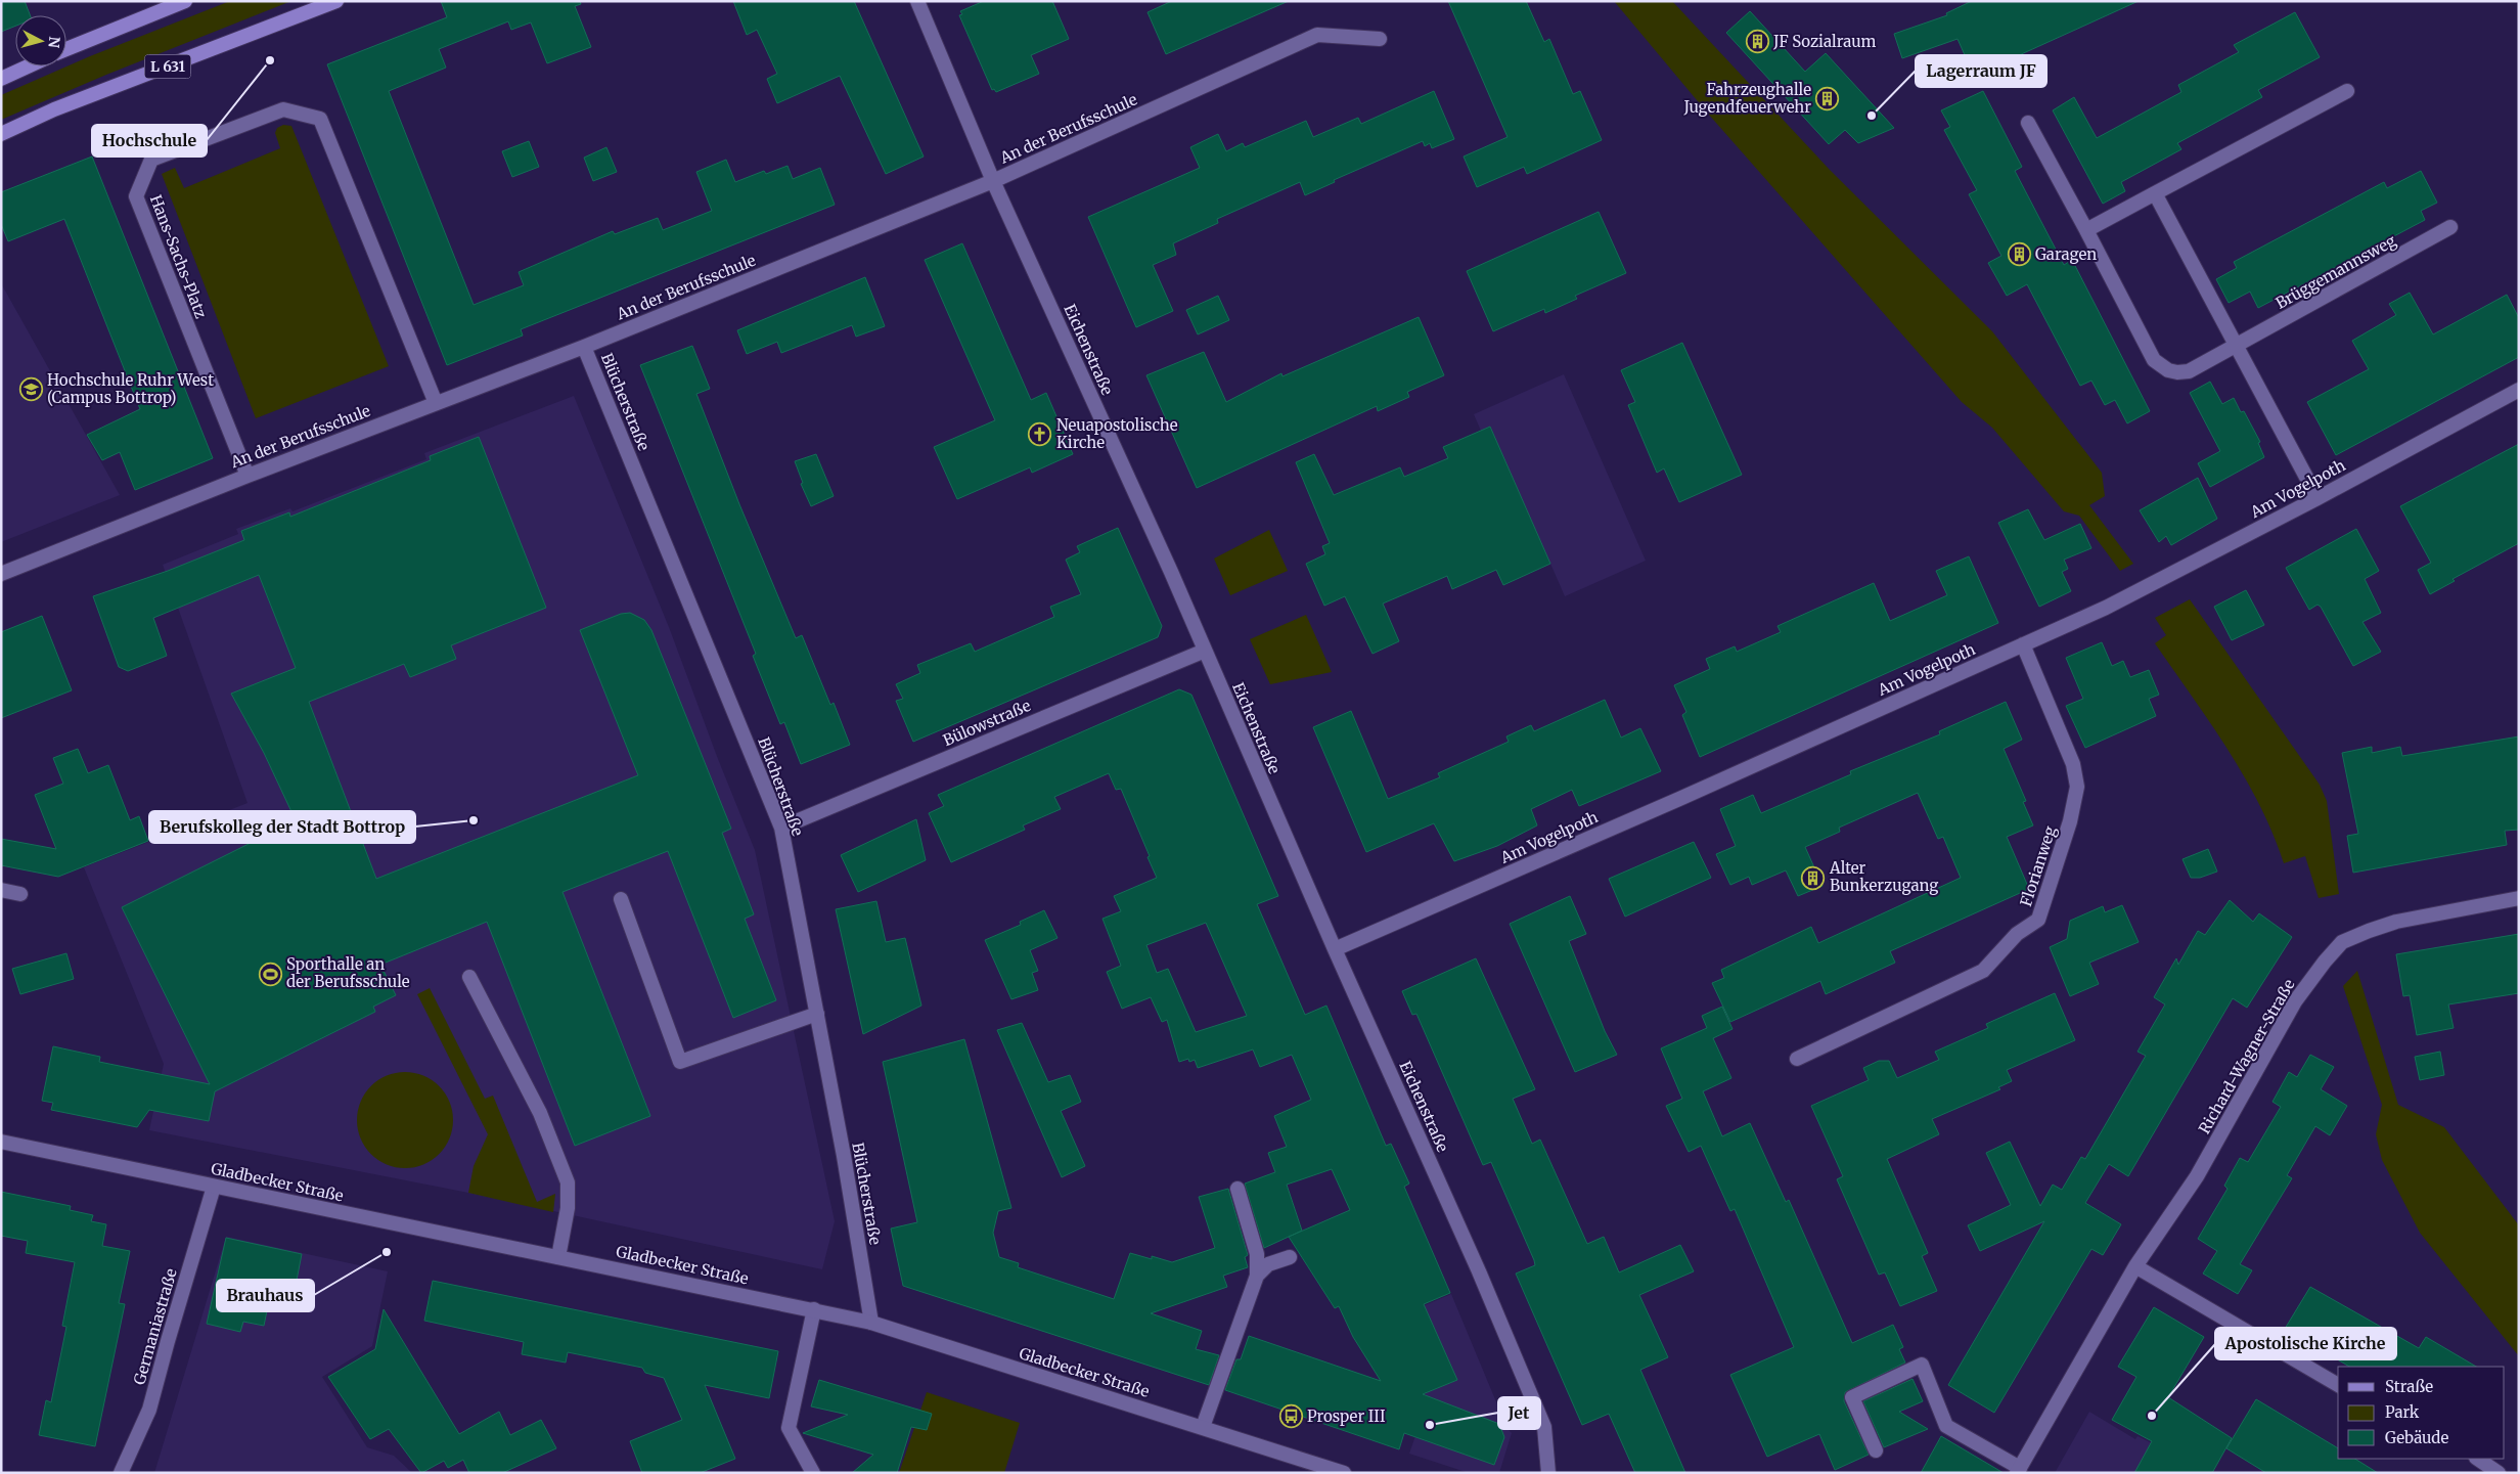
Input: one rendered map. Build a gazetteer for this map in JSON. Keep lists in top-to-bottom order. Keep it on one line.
{"streets":{"main road":["L 631"],"street":["An der Berufsschule","Hans-Sachs-Platz","Brüggemannsweg","Eichenstraße","Blücherstraße","Am Vogelpoth","Bülowstraße","Florianweg","Richard-Wagner-Straße","Gladbecker Straße","Germaniastraße"]},"crossings":[["An der Berufsschule","Hans-Sachs-Platz"],["An der Berufsschule","Eichenstraße"],["An der Berufsschule","Blücherstraße"],["Eichenstraße","Am Vogelpoth"],["Eichenstraße","Bülowstraße"],["Blücherstraße","Bülowstraße"],["Blücherstraße","Gladbecker Straße"],["Am Vogelpoth","Florianweg"],["Gladbecker Straße","Germaniastraße"]],"places":{"building":["JF Sozialraum","Fahrzeughalle Jugendfeuerwehr","Garagen","Alter Bunkerzugang"],"other":["Hochschule","Lagerraum JF","Berufskolleg der Stadt Bottrop","Brauhaus","Apostolische Kirche","Jet"],"school or university":["Hochschule Ruhr West (Campus Bottrop)"],"church":["Neuapostolische Kirche"],"sports":["Sporthalle an der Berufsschule"],"bus stop":["Prosper III"]},"legend":["Straße","Park","Gebäude"],"north":"right"}
